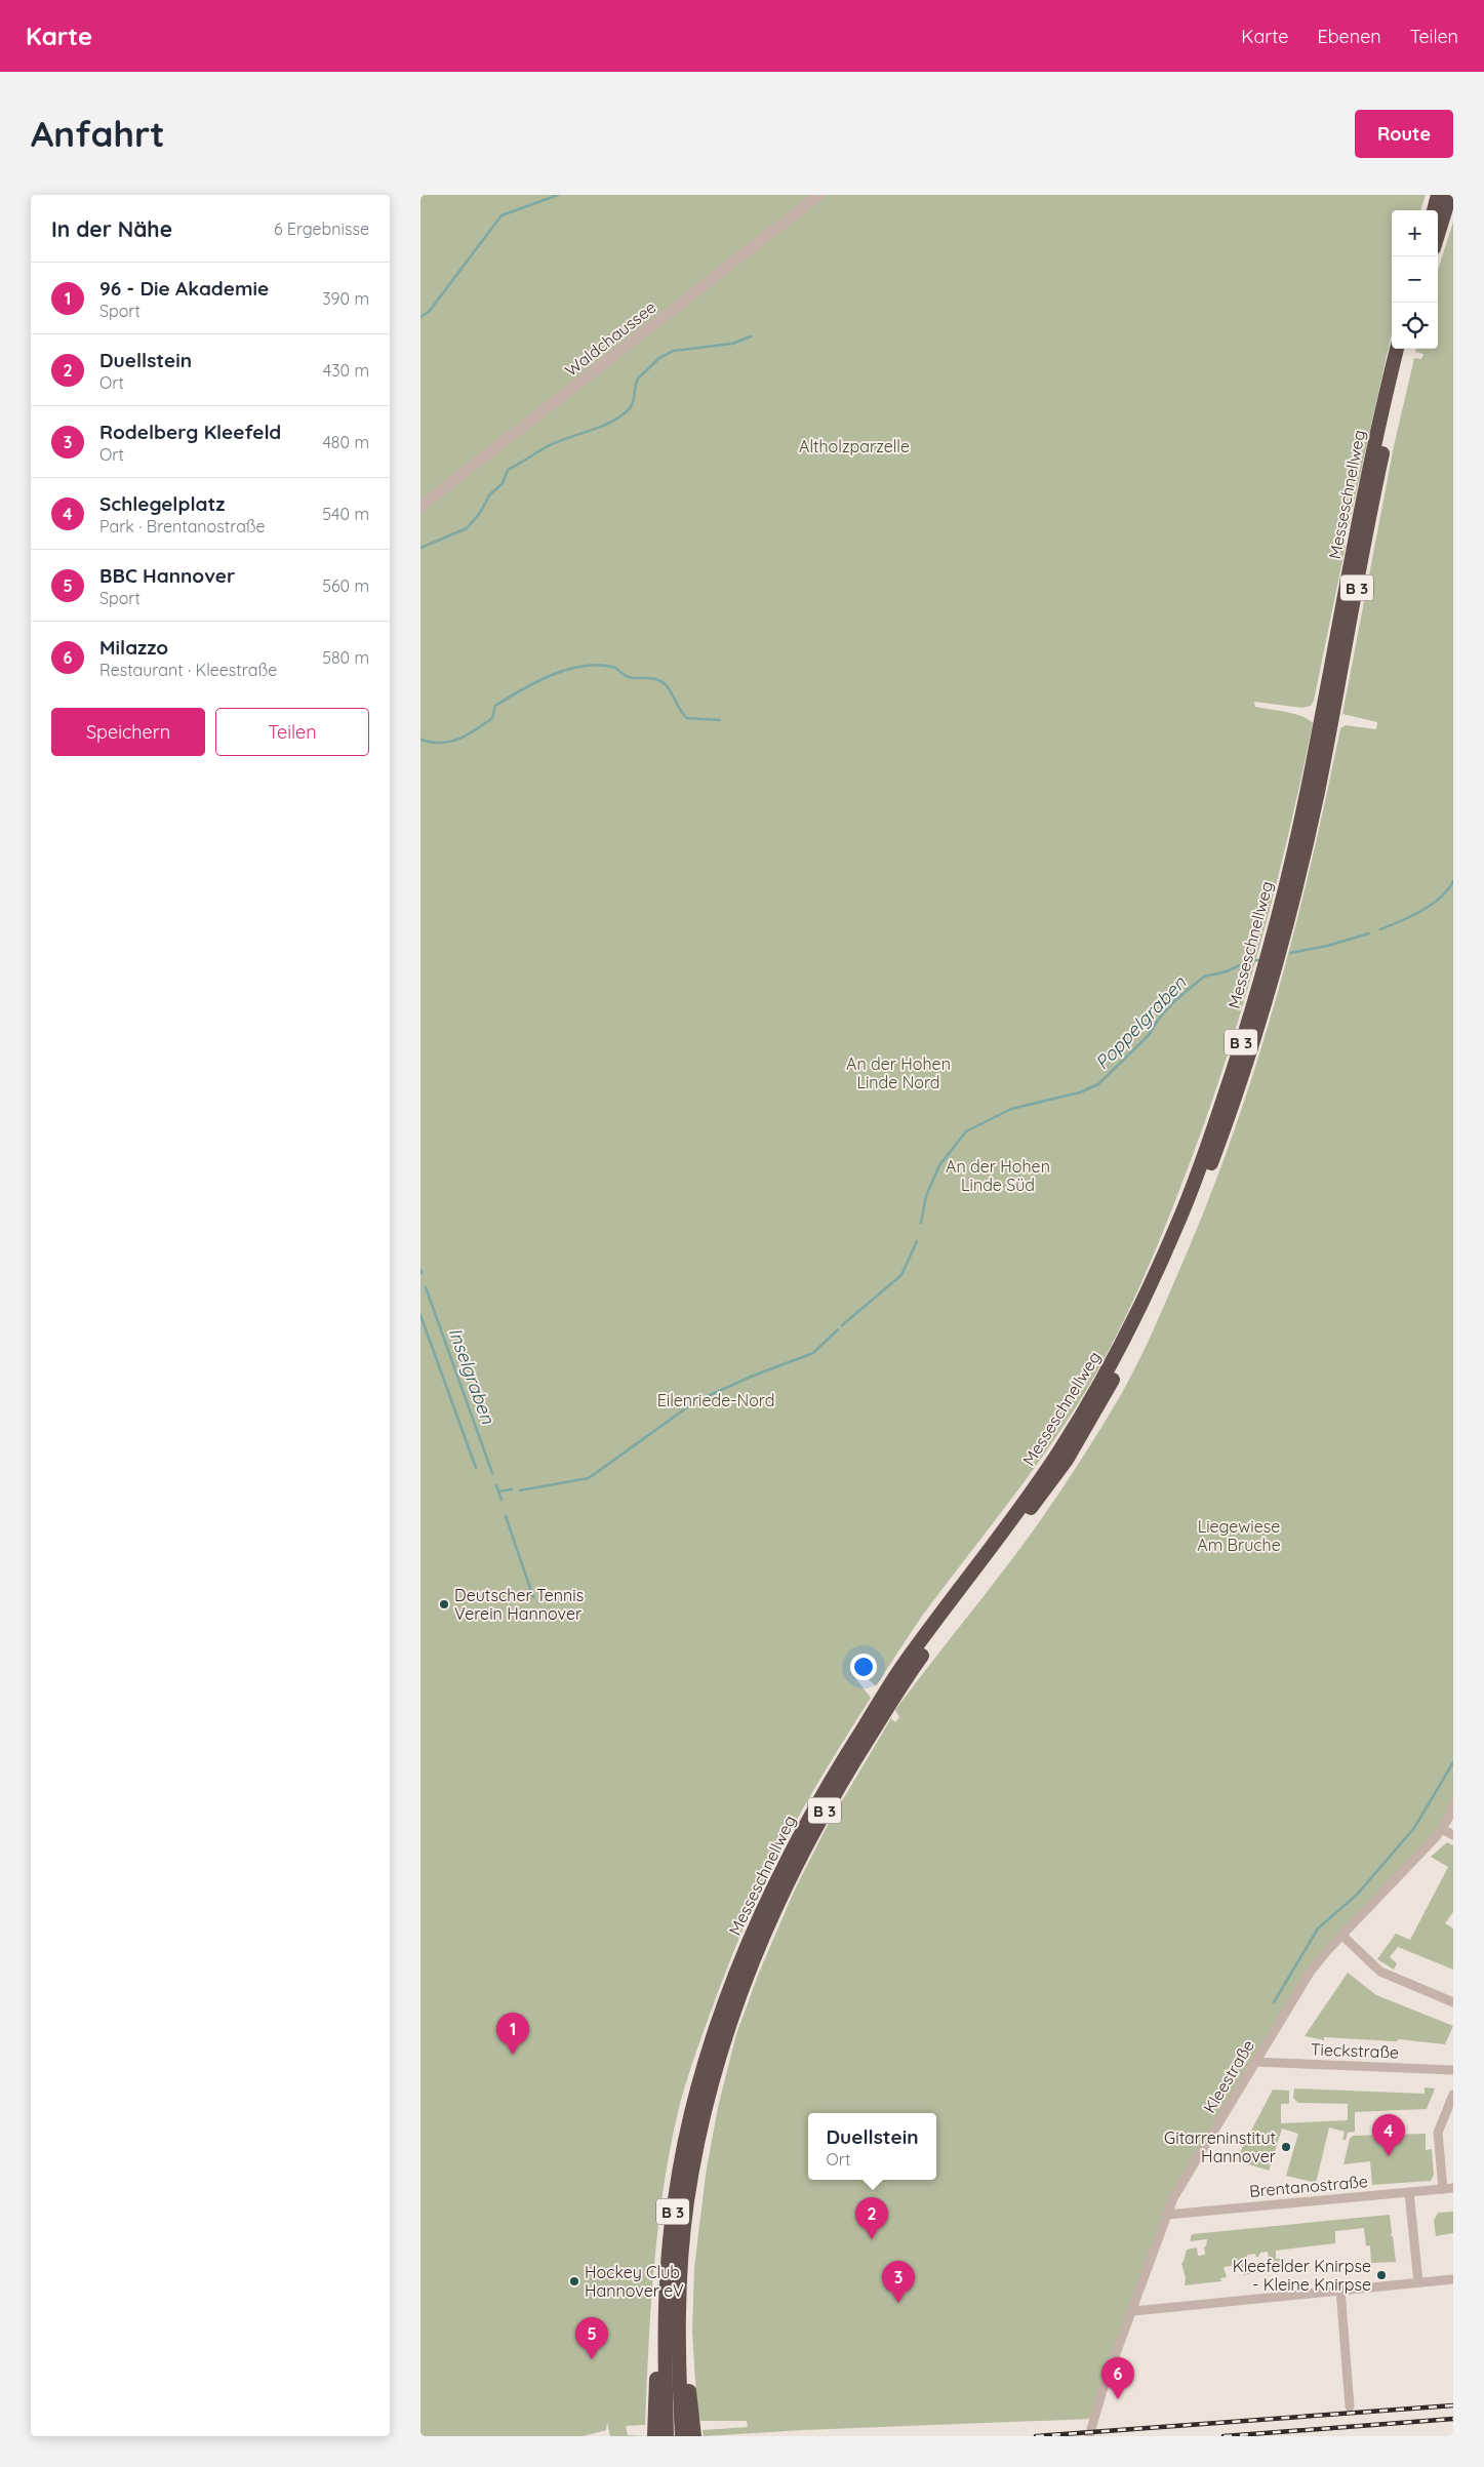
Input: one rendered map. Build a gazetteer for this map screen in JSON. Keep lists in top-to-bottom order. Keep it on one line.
{"streets":{"highway":["Messeschnellweg","B 3"],"street":["Waldchaussee","Tieckstraße","Kleestraße","Brentanostraße"]},"crossings":[["Tieckstraße","Kleestraße"],["Kleestraße","Brentanostraße"]],"water":["Poppelgraben","Inselgraben"],"parks":["Altholzparzelle","An der Hohen Linde Nord","An der Hohen Linde Süd","Eilenriede-Nord","Liegewiese Am Bruche"],"places":["Deutscher Tennis Verein Hannover","Gitarreninstitut Hannover","Kleefelder Knirpse - Kleine Knirpse","Hockey Club Hannover eV"],"page":{"header":"Karte","nav":["Karte","Ebenen","Teilen"],"buttons":["Route",["Speichern","Teilen"]],"title":"Anfahrt","heading":["In der Nähe","6 Ergebnisse"],"map_buttons":["+","−"],"list":[{"mark":"1","name":"96 - Die Akademie","note":"Sport","value":"390 m"},{"mark":"2","name":"Duellstein","note":"Ort","value":"430 m"},{"mark":"3","name":"Rodelberg Kleefeld","note":"Ort","value":"480 m"},{"mark":"4","name":"Schlegelplatz","note":"Park · Brentanostraße","value":"540 m"},{"mark":"5","name":"BBC Hannover","note":"Sport","value":"560 m"},{"mark":"6","name":"Milazzo","note":"Restaurant · Kleestraße","value":"580 m"}],"pins":["1","4","2","3","5","6"],"popup":["Duellstein","Ort"]}}
